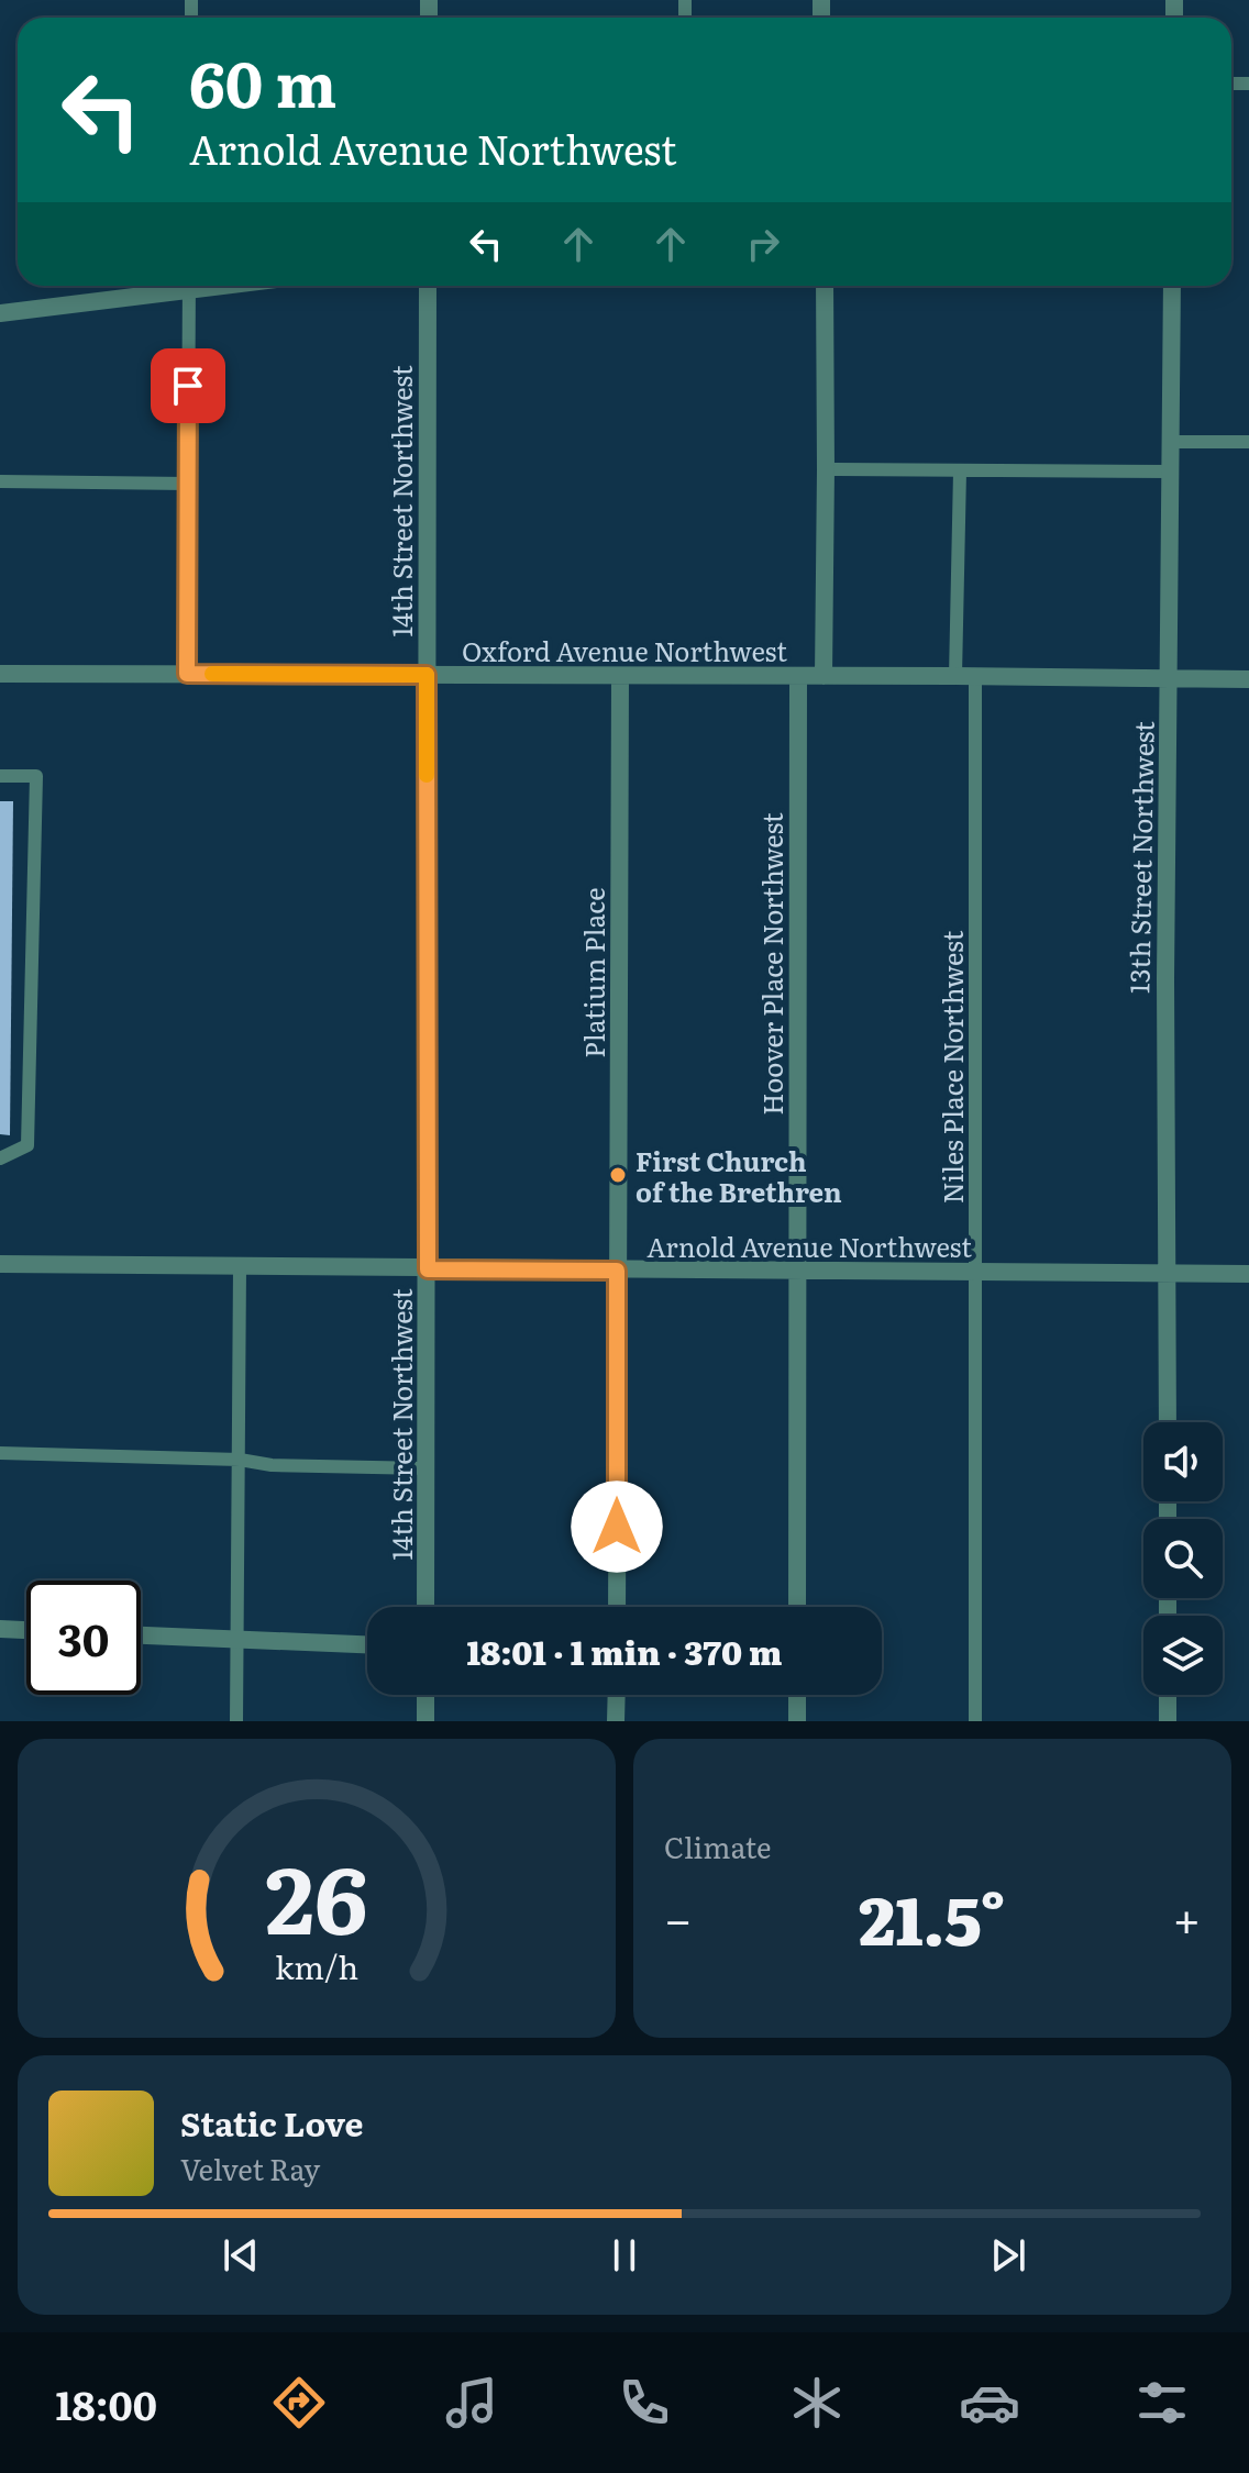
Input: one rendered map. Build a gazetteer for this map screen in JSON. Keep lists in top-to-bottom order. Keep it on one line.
{"streets":{"street":["14th Street Northwest","Oxford Avenue Northwest","13th Street Northwest","Hoover Place Northwest","Platium Place","Arnold Avenue Northwest"],"lane":["Niles Place Northwest"]},"crossings":[["14th Street Northwest","Oxford Avenue Northwest"],["14th Street Northwest","Arnold Avenue Northwest"],["Oxford Avenue Northwest","13th Street Northwest"],["Oxford Avenue Northwest","Hoover Place Northwest"],["Oxford Avenue Northwest","Platium Place"],["Oxford Avenue Northwest","Niles Place Northwest"],["13th Street Northwest","Arnold Avenue Northwest"],["Hoover Place Northwest","Arnold Avenue Northwest"],["Platium Place","Arnold Avenue Northwest"],["Niles Place Northwest","Arnold Avenue Northwest"]],"places":["First Church of the Brethren"],"page":{"turn":["60 m","Arnold Avenue Northwest"],"limit":"30","trip":"18:01 · 1 min · 370 m","tile":"Climate","heat":["−","21.5°","+"],"song":["Static Love","Velvet Ray"],"tabs":"18:00","gauge":["26","km/h"]}}
